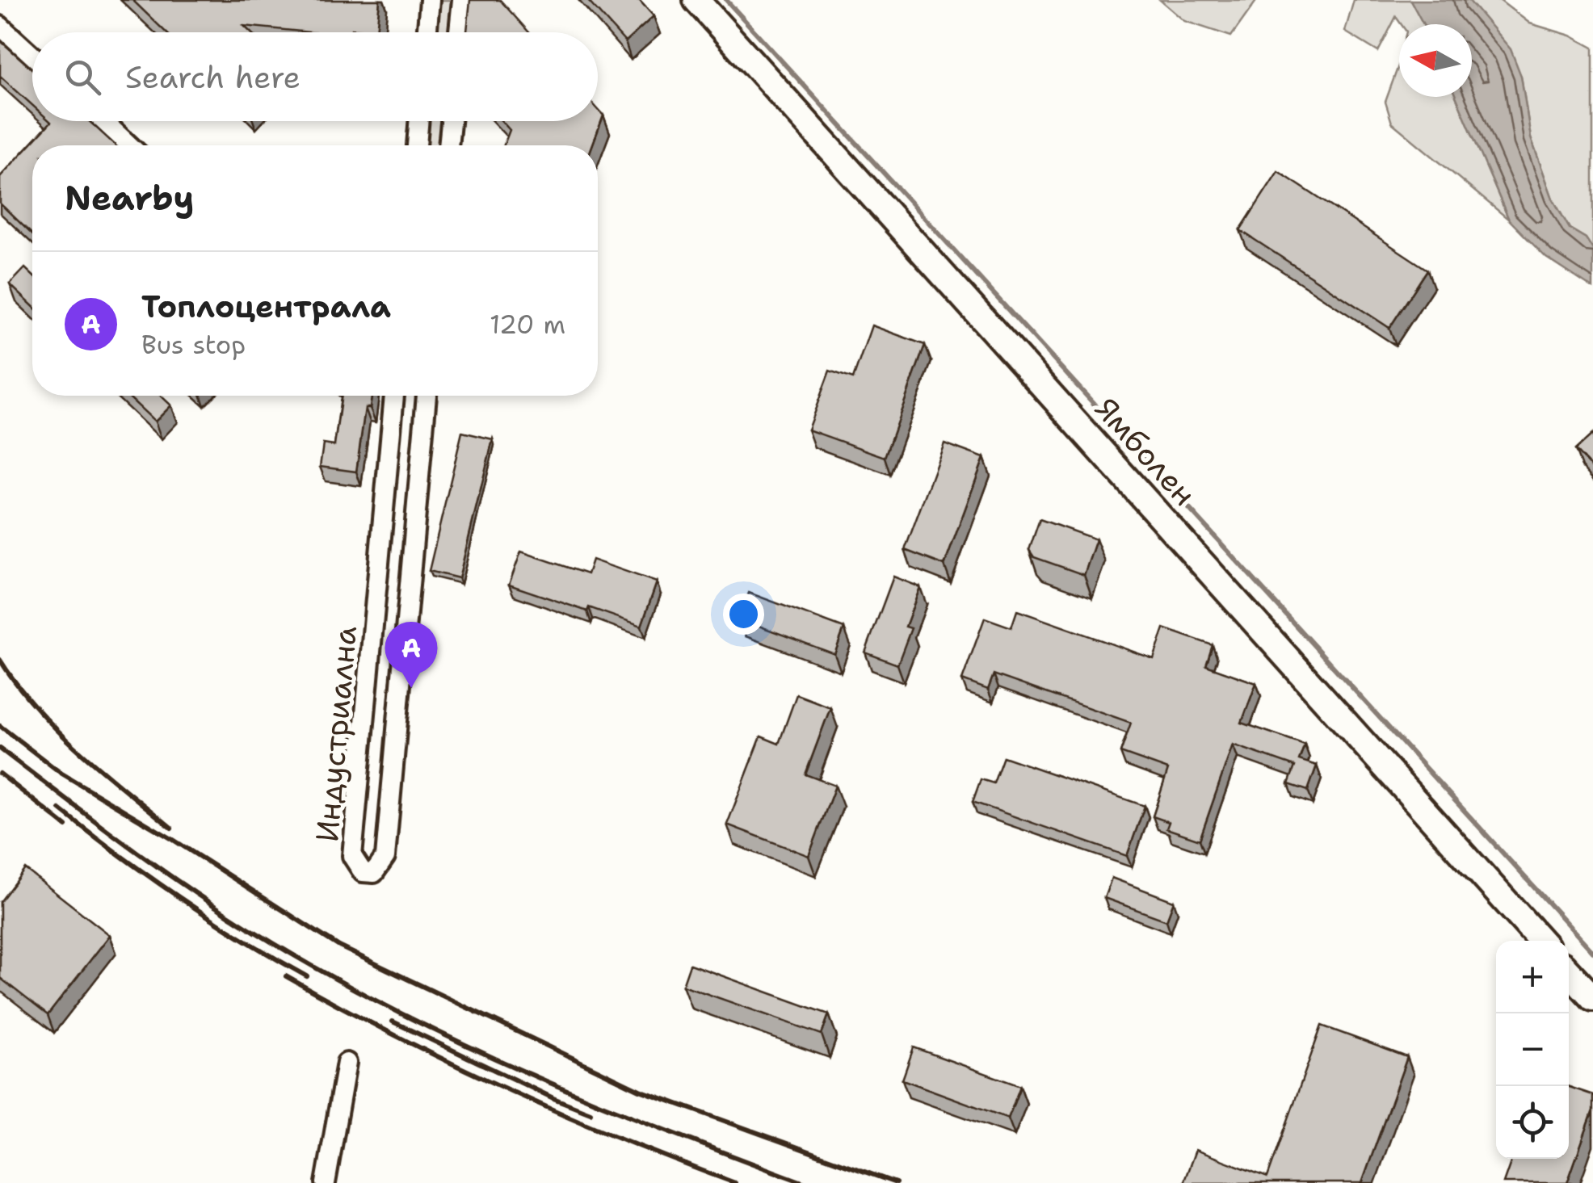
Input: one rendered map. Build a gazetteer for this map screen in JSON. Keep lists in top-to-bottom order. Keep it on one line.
{"streets":{"main road":["Ямболен"],"street":["Индустриална"]},"north":"left","page":{"search":"Search here","heading":"Nearby","list":[{"mark":"A","name":"Топлоцентрала","note":"Bus stop","value":"120 m"}],"pins":"A","map_buttons":["+","−"]}}
